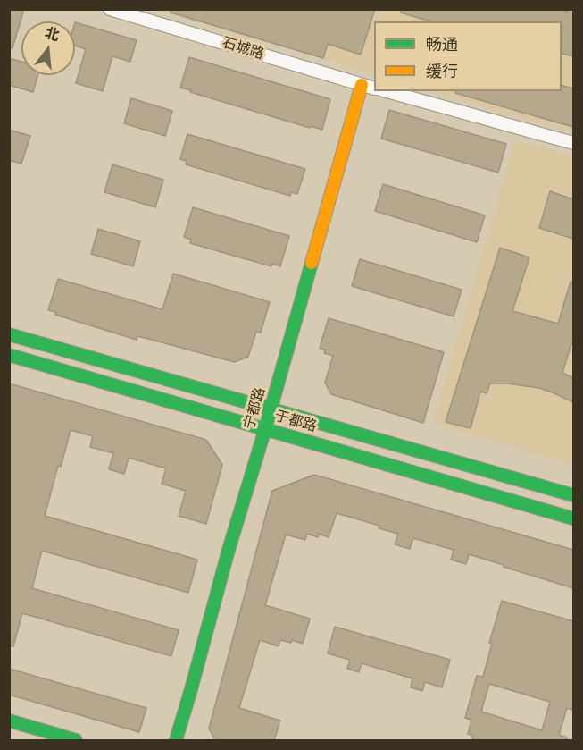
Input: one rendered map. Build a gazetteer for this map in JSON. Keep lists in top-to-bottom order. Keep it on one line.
{"streets":{"main road":["宁都路","于都路"],"street":["石城路"]},"crossings":[["石城路","宁都路"],["宁都路","于都路"]],"legend":["畅通","缓行"],"north":"top"}
